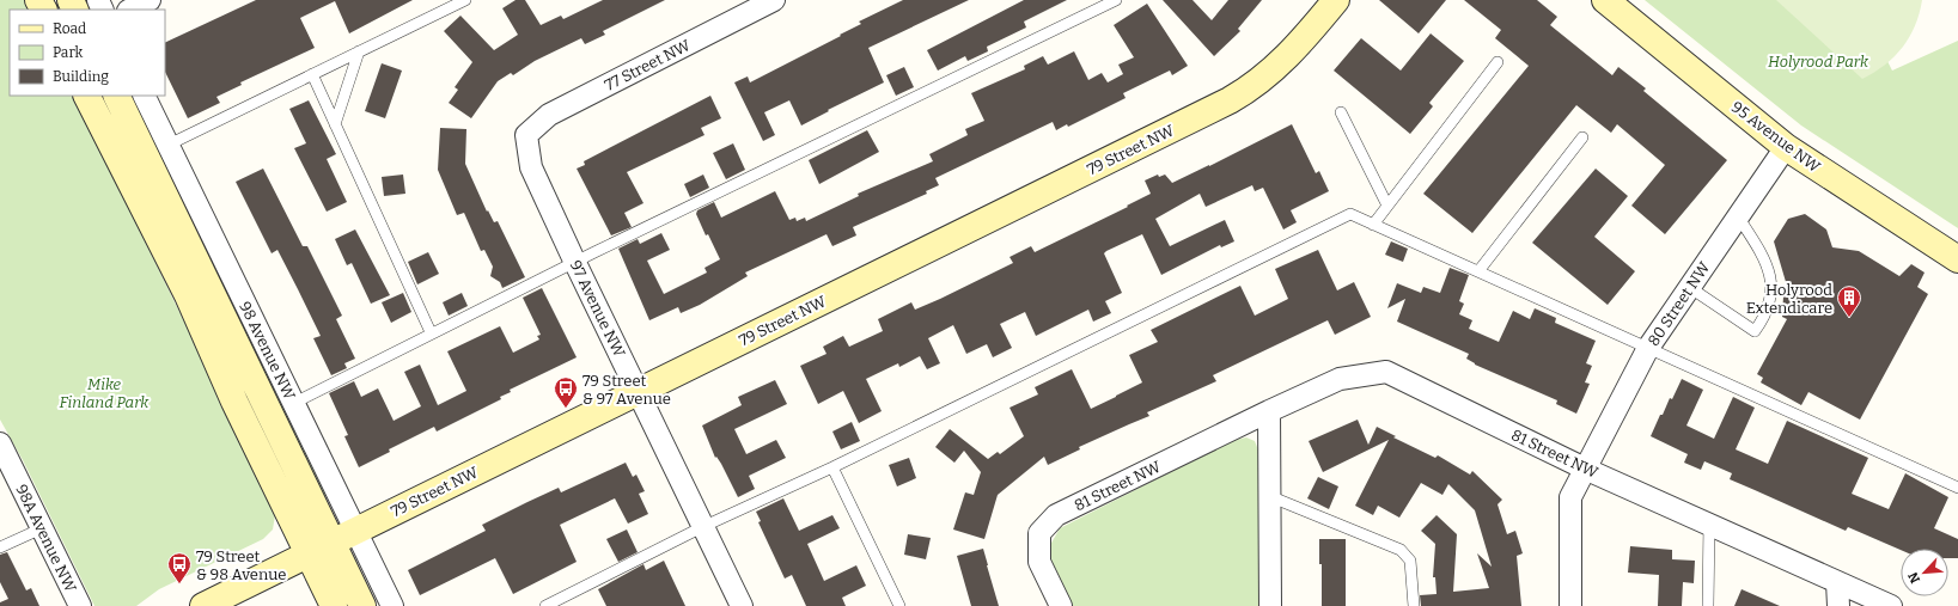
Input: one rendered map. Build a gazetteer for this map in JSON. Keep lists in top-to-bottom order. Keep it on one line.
{"streets":{"street":["77 Street NW","95 Avenue NW","79 Street NW","80 Street NW","97 Avenue NW","98 Avenue NW","81 Street NW","98A Avenue NW"]},"crossings":[["77 Street NW","97 Avenue NW"],["95 Avenue NW","80 Street NW"],["79 Street NW","97 Avenue NW"],["79 Street NW","98 Avenue NW"],["80 Street NW","81 Street NW"]],"parks":["Holyrood Park","Mike Finland Park"],"places":{"building":["Holyrood Extendicare"],"bus stop":["79 Street & 97 Avenue","79 Street & 98 Avenue"]},"legend":["Road","Park","Building"],"north":"bottom left"}
